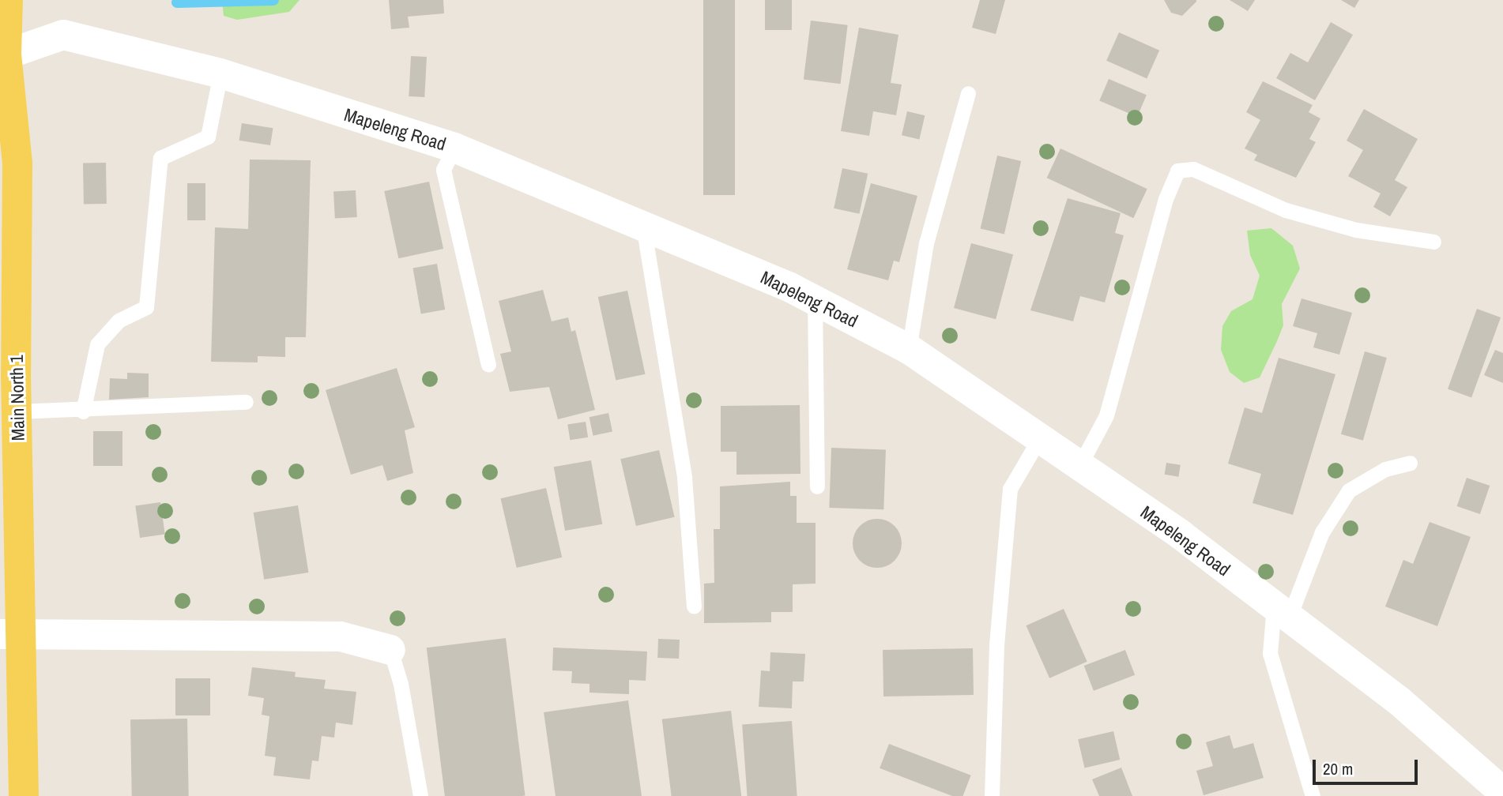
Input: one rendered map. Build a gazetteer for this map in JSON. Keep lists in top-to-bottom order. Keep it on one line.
{"streets":{"main road":["Main North 1"],"street":["Mapeleng Road"]},"crossings":[["Mapeleng Road","Main North 1"]],"scale_bar":"20 m"}
